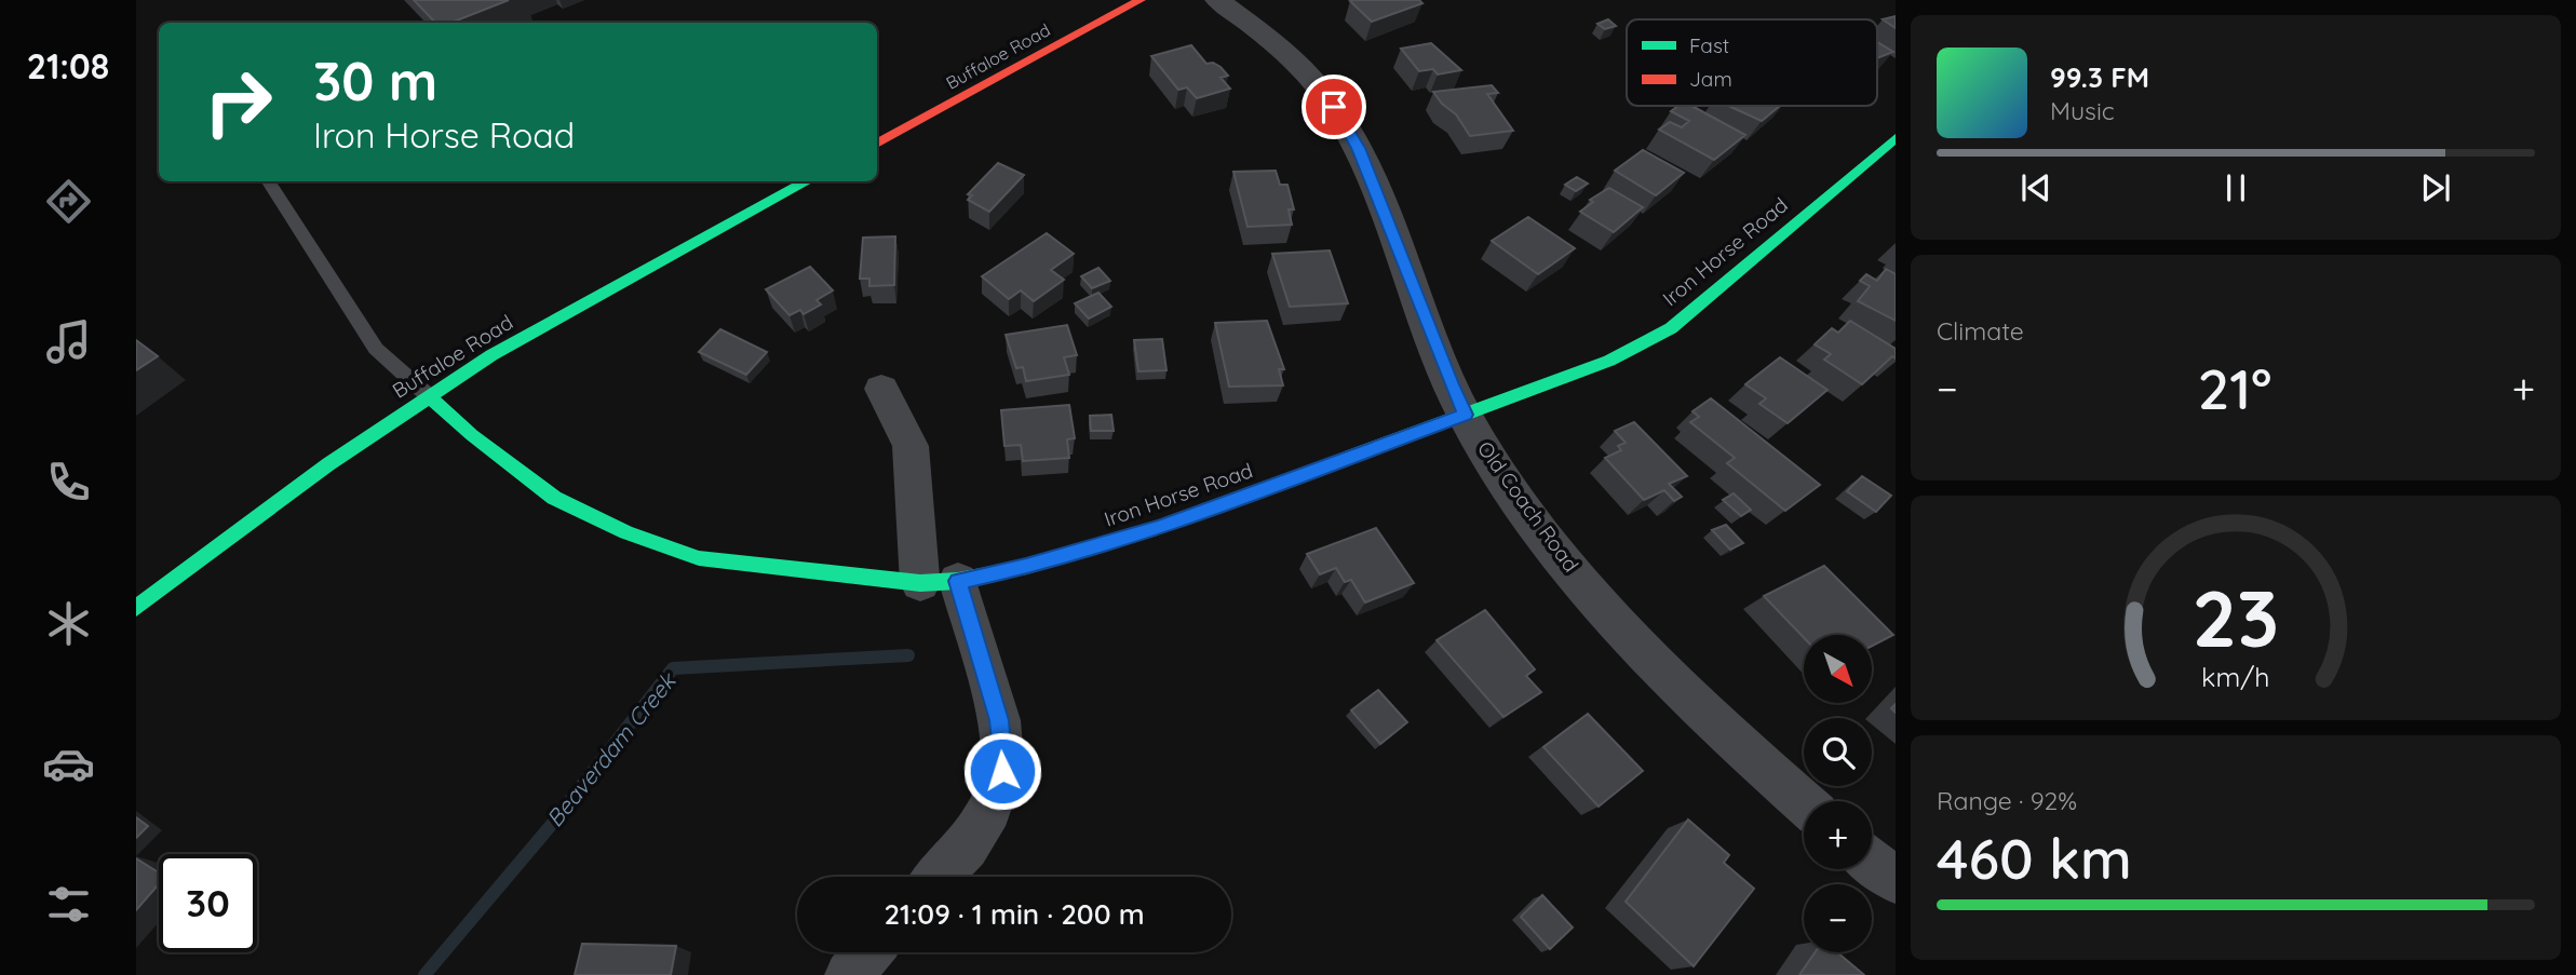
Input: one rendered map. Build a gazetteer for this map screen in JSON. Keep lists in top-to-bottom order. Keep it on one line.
{"streets":{"street":["Buffaloe Road","Iron Horse Road","Old Coach Road"]},"crossings":[["Buffaloe Road","Iron Horse Road"],["Iron Horse Road","Old Coach Road"]],"water":["Beaverdam Creek"],"legend":["Fast","Jam"],"north":"bottom right","page":{"tabs":"21:08","turn":["30 m","Iron Horse Road"],"song":["99.3 FM","Music"],"tile":["Climate",["Range · 92%","460 km"]],"heat":["−","21°","+"],"map_buttons":["+","−"],"limit":"30","trip":"21:09 · 1 min · 200 m","gauge":["23","km/h"]}}
